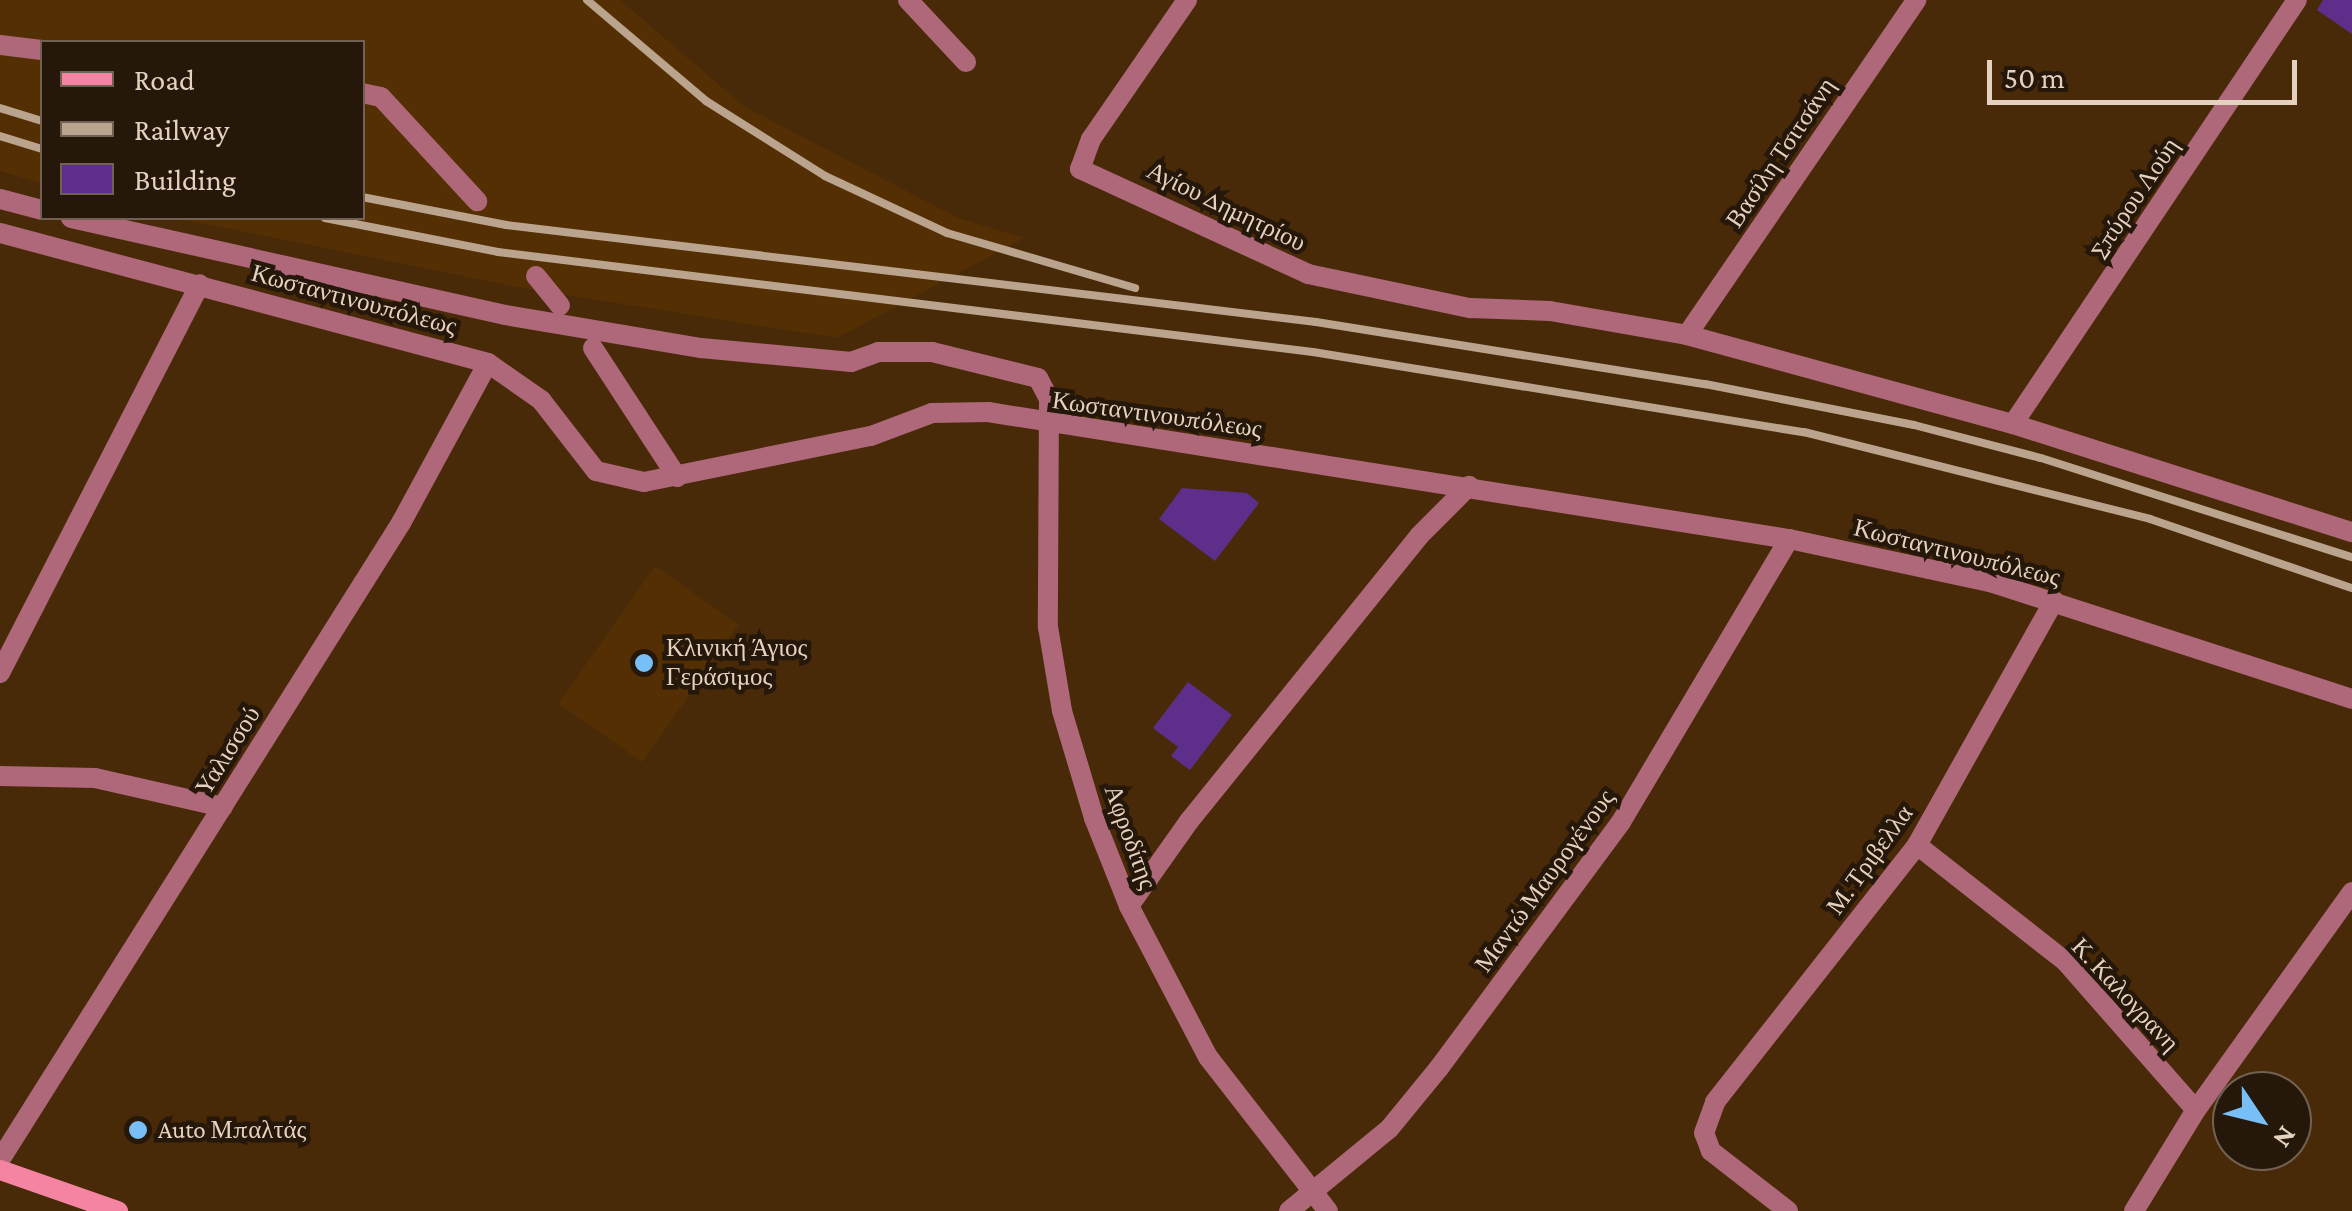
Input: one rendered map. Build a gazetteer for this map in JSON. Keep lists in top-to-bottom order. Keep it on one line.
{"streets":{"street":["Βασίλη Τσιτσάνη","Σπύρου Λούη","Αγίου Δημητρίου","Κωσταντινουπόλεως","Υαλισσού","Αφροδίτης","Μ. Τριβελλα","Μαντώ Μαυρογένους","Κ. Καλογρανη"]},"crossings":[["Βασίλη Τσιτσάνη","Αγίου Δημητρίου"],["Κωσταντινουπόλεως","Υαλισσού"],["Κωσταντινουπόλεως","Αφροδίτης"],["Κωσταντινουπόλεως","Μ. Τριβελλα"],["Κωσταντινουπόλεως","Μαντώ Μαυρογένους"],["Αφροδίτης","Μαντώ Μαυρογένους"],["Μ. Τριβελλα","Κ. Καλογρανη"]],"places":["Κλινική Άγιος Γεράσιμος","Auto Μπαλτάς"],"legend":["Road","Railway","Building"],"scale_bar":"50 m","north":"bottom right"}
